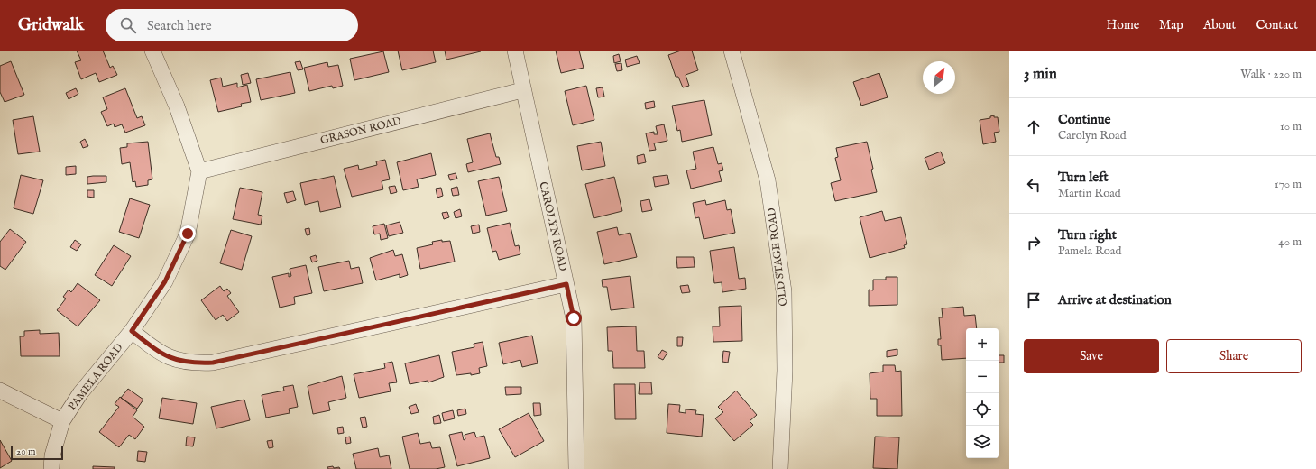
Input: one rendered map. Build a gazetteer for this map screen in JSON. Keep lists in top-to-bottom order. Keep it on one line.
{"streets":{"street":["GRASON ROAD","CAROLYN ROAD","OLD STAGE ROAD","PAMELA ROAD"]},"crossings":[["GRASON ROAD","CAROLYN ROAD"],["GRASON ROAD","PAMELA ROAD"]],"scale_bar":"20 m","north":"top right","page":{"header":"Gridwalk","search":"Search here","nav":["Home","Map","About","Contact"],"heading":["3 min","Walk · 220 m"],"list":[["Continue","Carolyn Road","10 m"],["Turn left","Martin Road","170 m"],["Turn right","Pamela Road","40 m"],"Arrive at destination"],"map_buttons":["+","−"],"buttons":["Save","Share"],"scale":"20 m"}}
